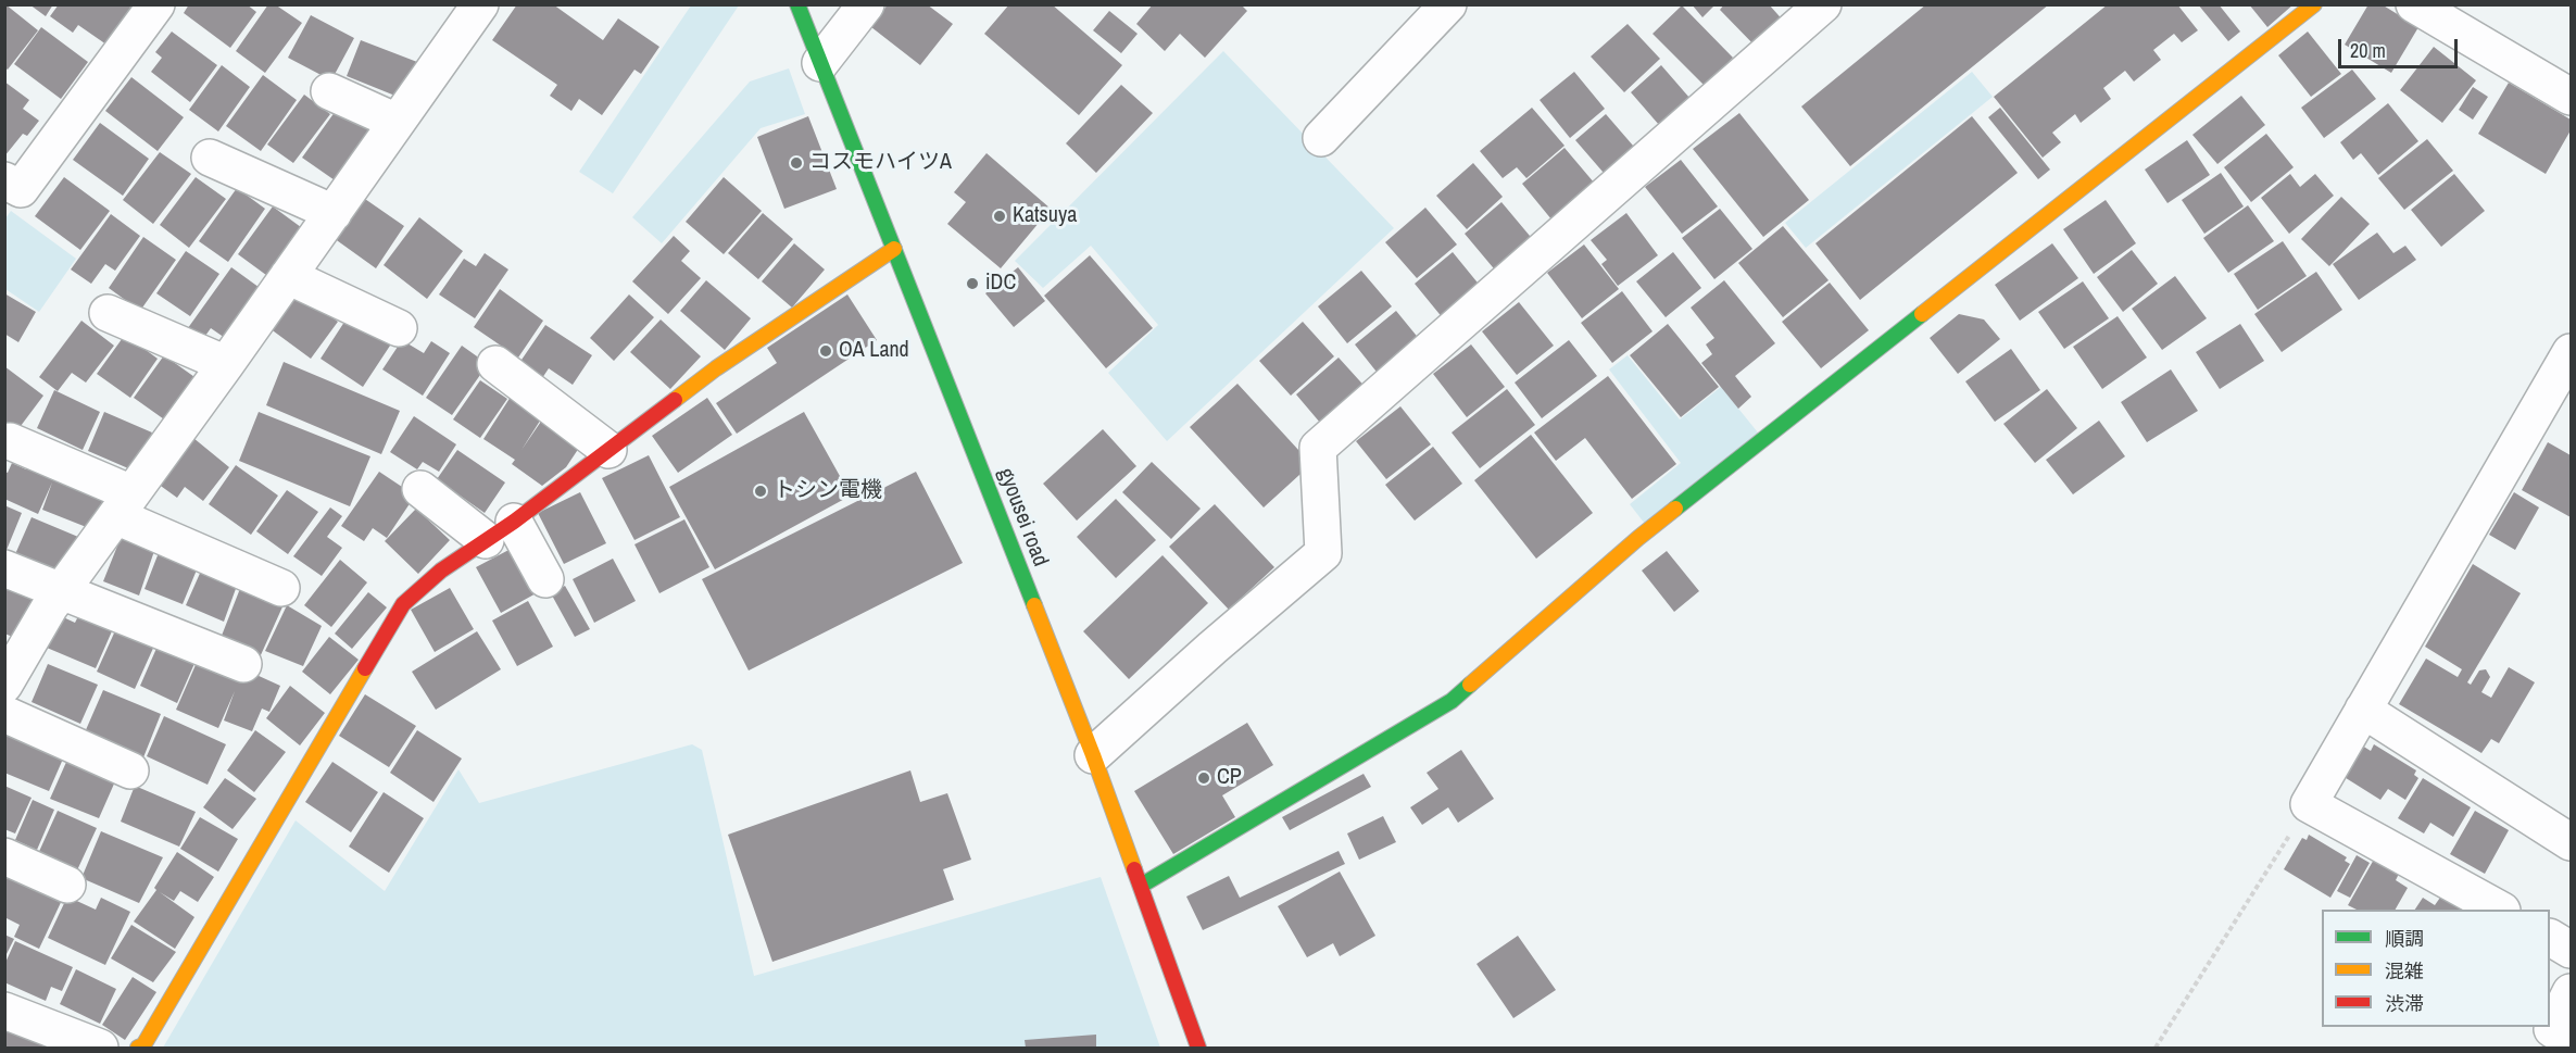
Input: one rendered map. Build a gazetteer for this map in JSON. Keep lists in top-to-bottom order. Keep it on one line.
{"streets":{"main road":["gyousei road"]},"places":["コスモハイツA","Katsuya","iDC","OA Land","トシン電機","CP"],"legend":["順調","混雑","渋滞"],"scale_bar":"20 m"}
